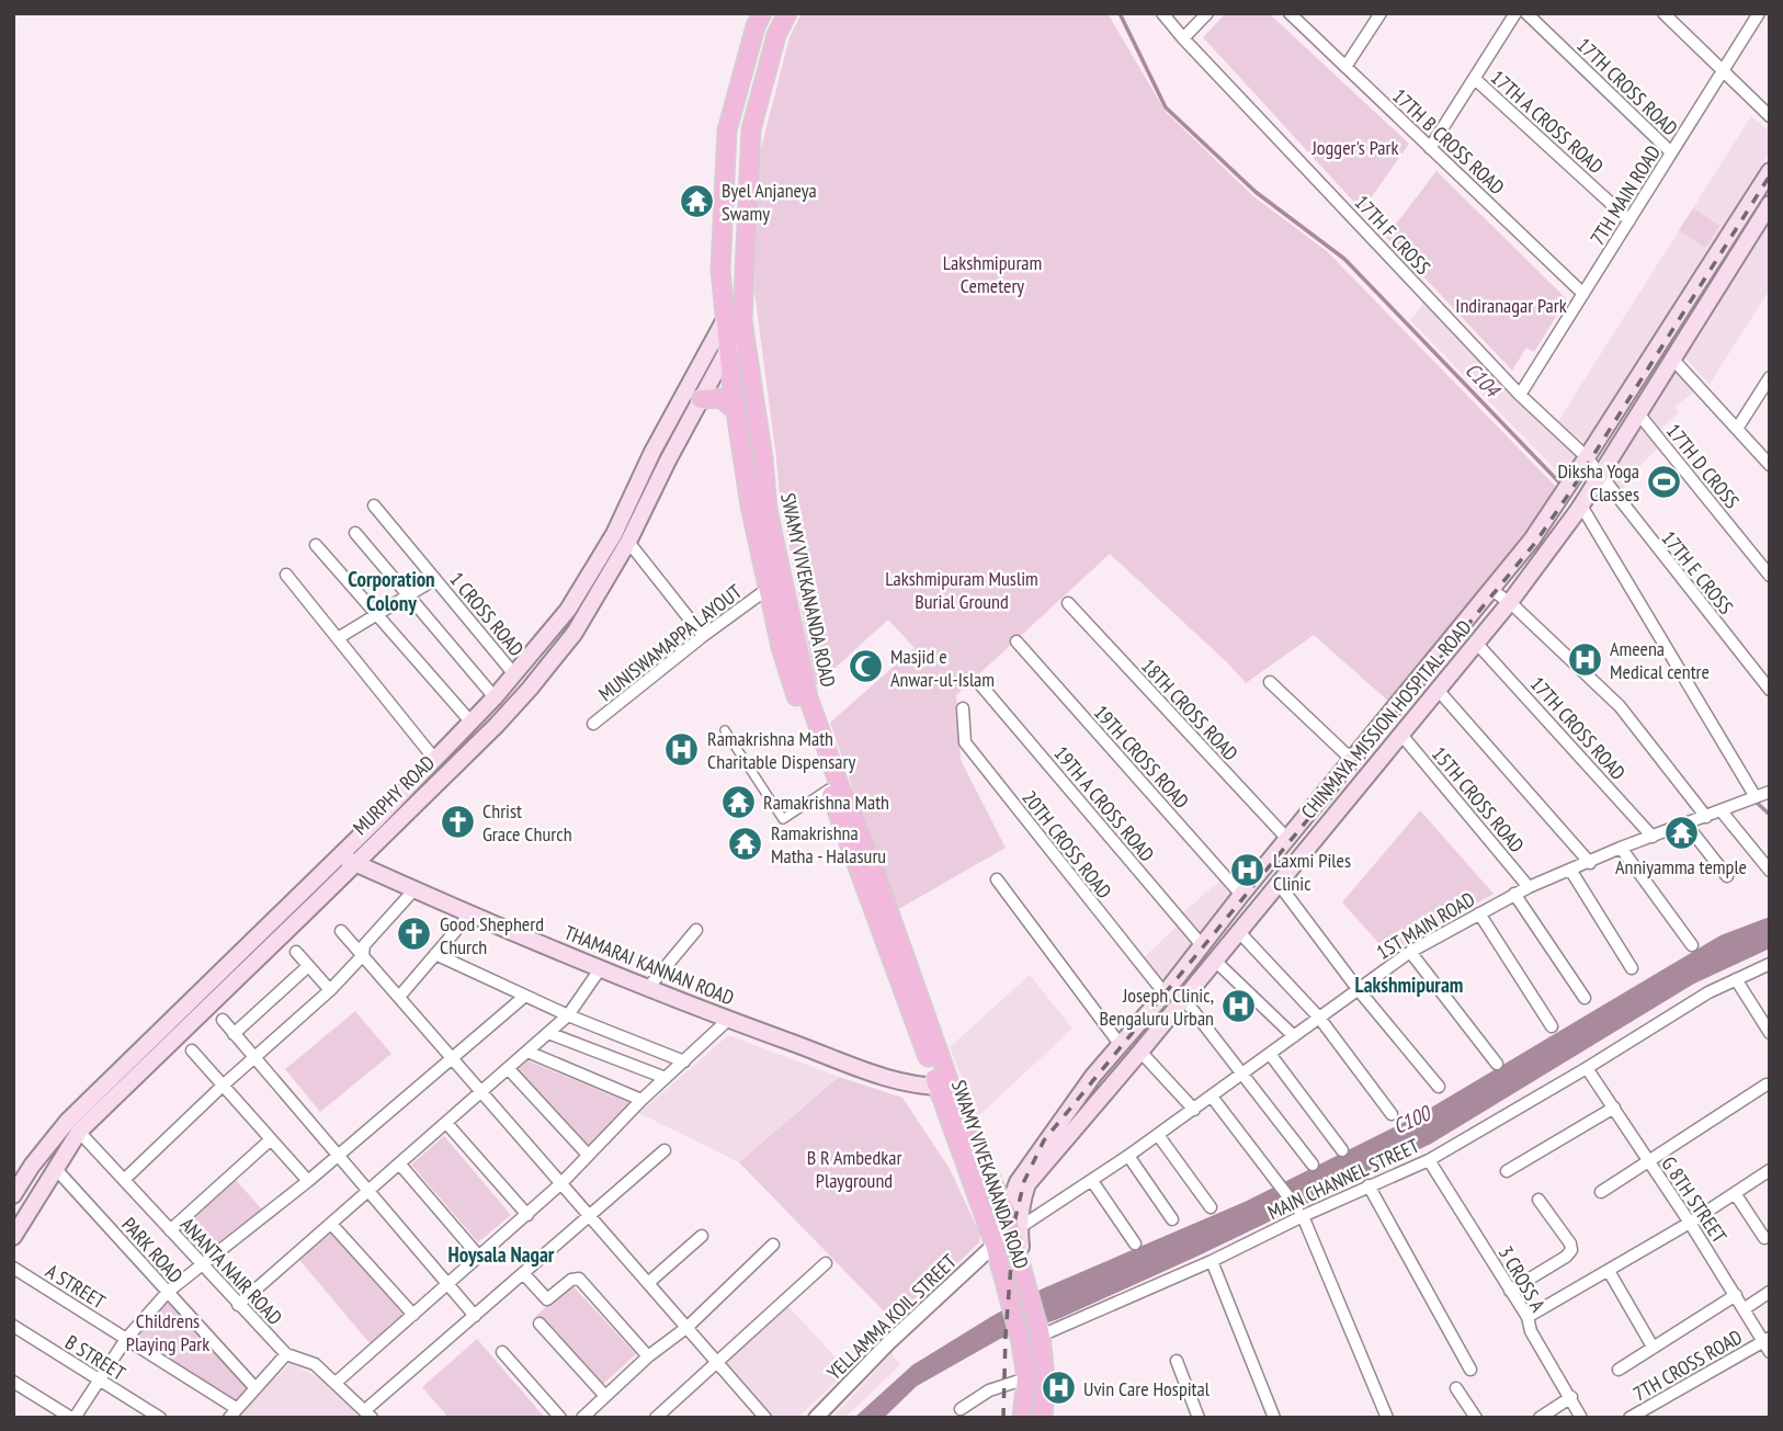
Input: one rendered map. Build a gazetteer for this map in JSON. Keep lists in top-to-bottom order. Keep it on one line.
{"streets":{"main road":["SWAMY VIVEKANANDA ROAD","CHINMAYA MISSION HOSPITAL ROAD","MURPHY ROAD","THAMARAI KANNAN ROAD"],"street":["17TH CROSS ROAD","17TH A CROSS ROAD","17TH B CROSS ROAD","7TH MAIN ROAD","17TH F CROSS","17TH D CROSS","17TH E CROSS","1 CROSS ROAD","MUNISWAMAPPA LAYOUT","18TH CROSS ROAD","19TH CROSS ROAD","15TH CROSS ROAD","19TH A CROSS ROAD","20TH CROSS ROAD","1ST MAIN ROAD","MAIN CHANNEL STREET","G 8TH STREET","PARK ROAD","ANANTA NAIR ROAD","3 CROSS A","A STREET","YELLAMMA KOIL STREET","B STREET","7TH CROSS ROAD"]},"crossings":[["17TH CROSS ROAD","7TH MAIN ROAD"],["17TH CROSS ROAD","CHINMAYA MISSION HOSPITAL ROAD"],["17TH CROSS ROAD","1ST MAIN ROAD"],["17TH A CROSS ROAD","7TH MAIN ROAD"],["17TH B CROSS ROAD","7TH MAIN ROAD"],["7TH MAIN ROAD","17TH F CROSS"],["17TH F CROSS","17TH E CROSS"],["17TH F CROSS","CHINMAYA MISSION HOSPITAL ROAD"],["17TH D CROSS","CHINMAYA MISSION HOSPITAL ROAD"],["17TH E CROSS","CHINMAYA MISSION HOSPITAL ROAD"],["SWAMY VIVEKANANDA ROAD","MUNISWAMAPPA LAYOUT"],["SWAMY VIVEKANANDA ROAD","CHINMAYA MISSION HOSPITAL ROAD"],["SWAMY VIVEKANANDA ROAD","MURPHY ROAD"],["SWAMY VIVEKANANDA ROAD","THAMARAI KANNAN ROAD"],["SWAMY VIVEKANANDA ROAD","MAIN CHANNEL STREET"],["SWAMY VIVEKANANDA ROAD","YELLAMMA KOIL STREET"],["1 CROSS ROAD","MURPHY ROAD"],["18TH CROSS ROAD","CHINMAYA MISSION HOSPITAL ROAD"],["CHINMAYA MISSION HOSPITAL ROAD","19TH CROSS ROAD"],["CHINMAYA MISSION HOSPITAL ROAD","15TH CROSS ROAD"],["CHINMAYA MISSION HOSPITAL ROAD","19TH A CROSS ROAD"],["CHINMAYA MISSION HOSPITAL ROAD","20TH CROSS ROAD"],["CHINMAYA MISSION HOSPITAL ROAD","1ST MAIN ROAD"],["CHINMAYA MISSION HOSPITAL ROAD","YELLAMMA KOIL STREET"],["MURPHY ROAD","THAMARAI KANNAN ROAD"],["MURPHY ROAD","PARK ROAD"],["MURPHY ROAD","ANANTA NAIR ROAD"],["15TH CROSS ROAD","1ST MAIN ROAD"],["MAIN CHANNEL STREET","G 8TH STREET"],["MAIN CHANNEL STREET","3 CROSS A"],["G 8TH STREET","7TH CROSS ROAD"]],"districts":["Corporation Colony","Lakshmipuram","Hoysala Nagar"],"water":["C104","C100"],"parks":["Jogger's Park","Lakshmipuram Cemetery","Indiranagar Park","Lakshmipuram Muslim Burial Ground","B R Ambedkar Playground","Childrens Playing Park"],"places":{"temple":["Byel Anjaneya Swamy","Ramakrishna Math","Anniyamma temple","Ramakrishna Matha - Halasuru"],"sports":["Diksha Yoga Classes"],"hospital":["Ameena Medical centre","Ramakrishna Math Charitable Dispensary","Laxmi Piles Clinic","Joseph Clinic, Bengaluru Urban","Uvin Care Hospital"],"mosque":["Masjid e Anwar-ul-Islam"],"church":["Christ Grace Church","Good Shepherd Church"]}}
